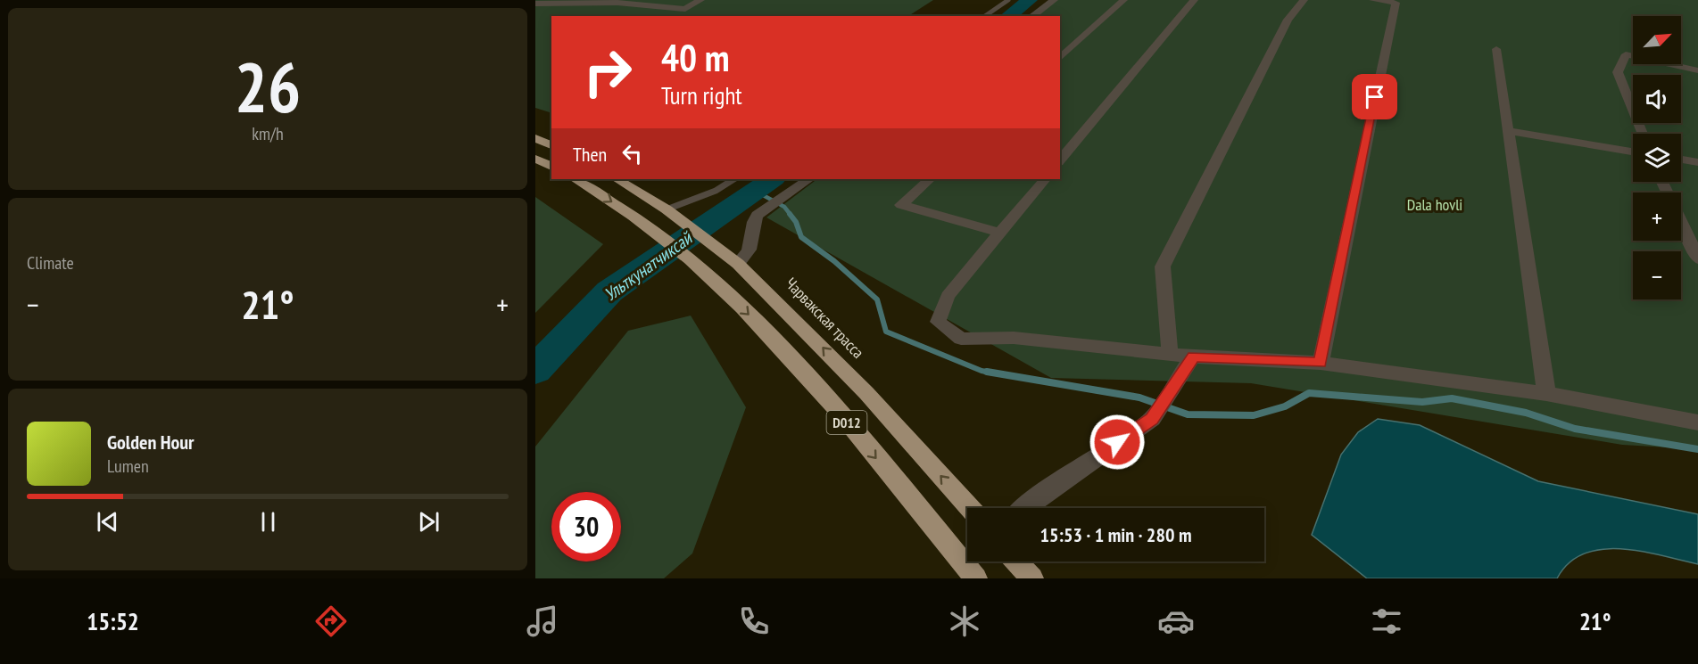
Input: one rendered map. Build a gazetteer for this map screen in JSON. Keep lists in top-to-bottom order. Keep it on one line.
{"streets":{"highway":["Чарвакская трасса","D012"]},"water":["Ульткунатчиксай"],"parks":["Dala hovli"],"north":"top right","page":{"tile":[["26","km/h"],"Climate"],"map_buttons":["+","−"],"turn":["40 m","Turn right"],"then":"Then","heat":["−","21°","+"],"song":["Golden Hour","Lumen"],"limit":"30","trip":"15:53 · 1 min · 280 m","tabs":["15:52","21°"]}}
